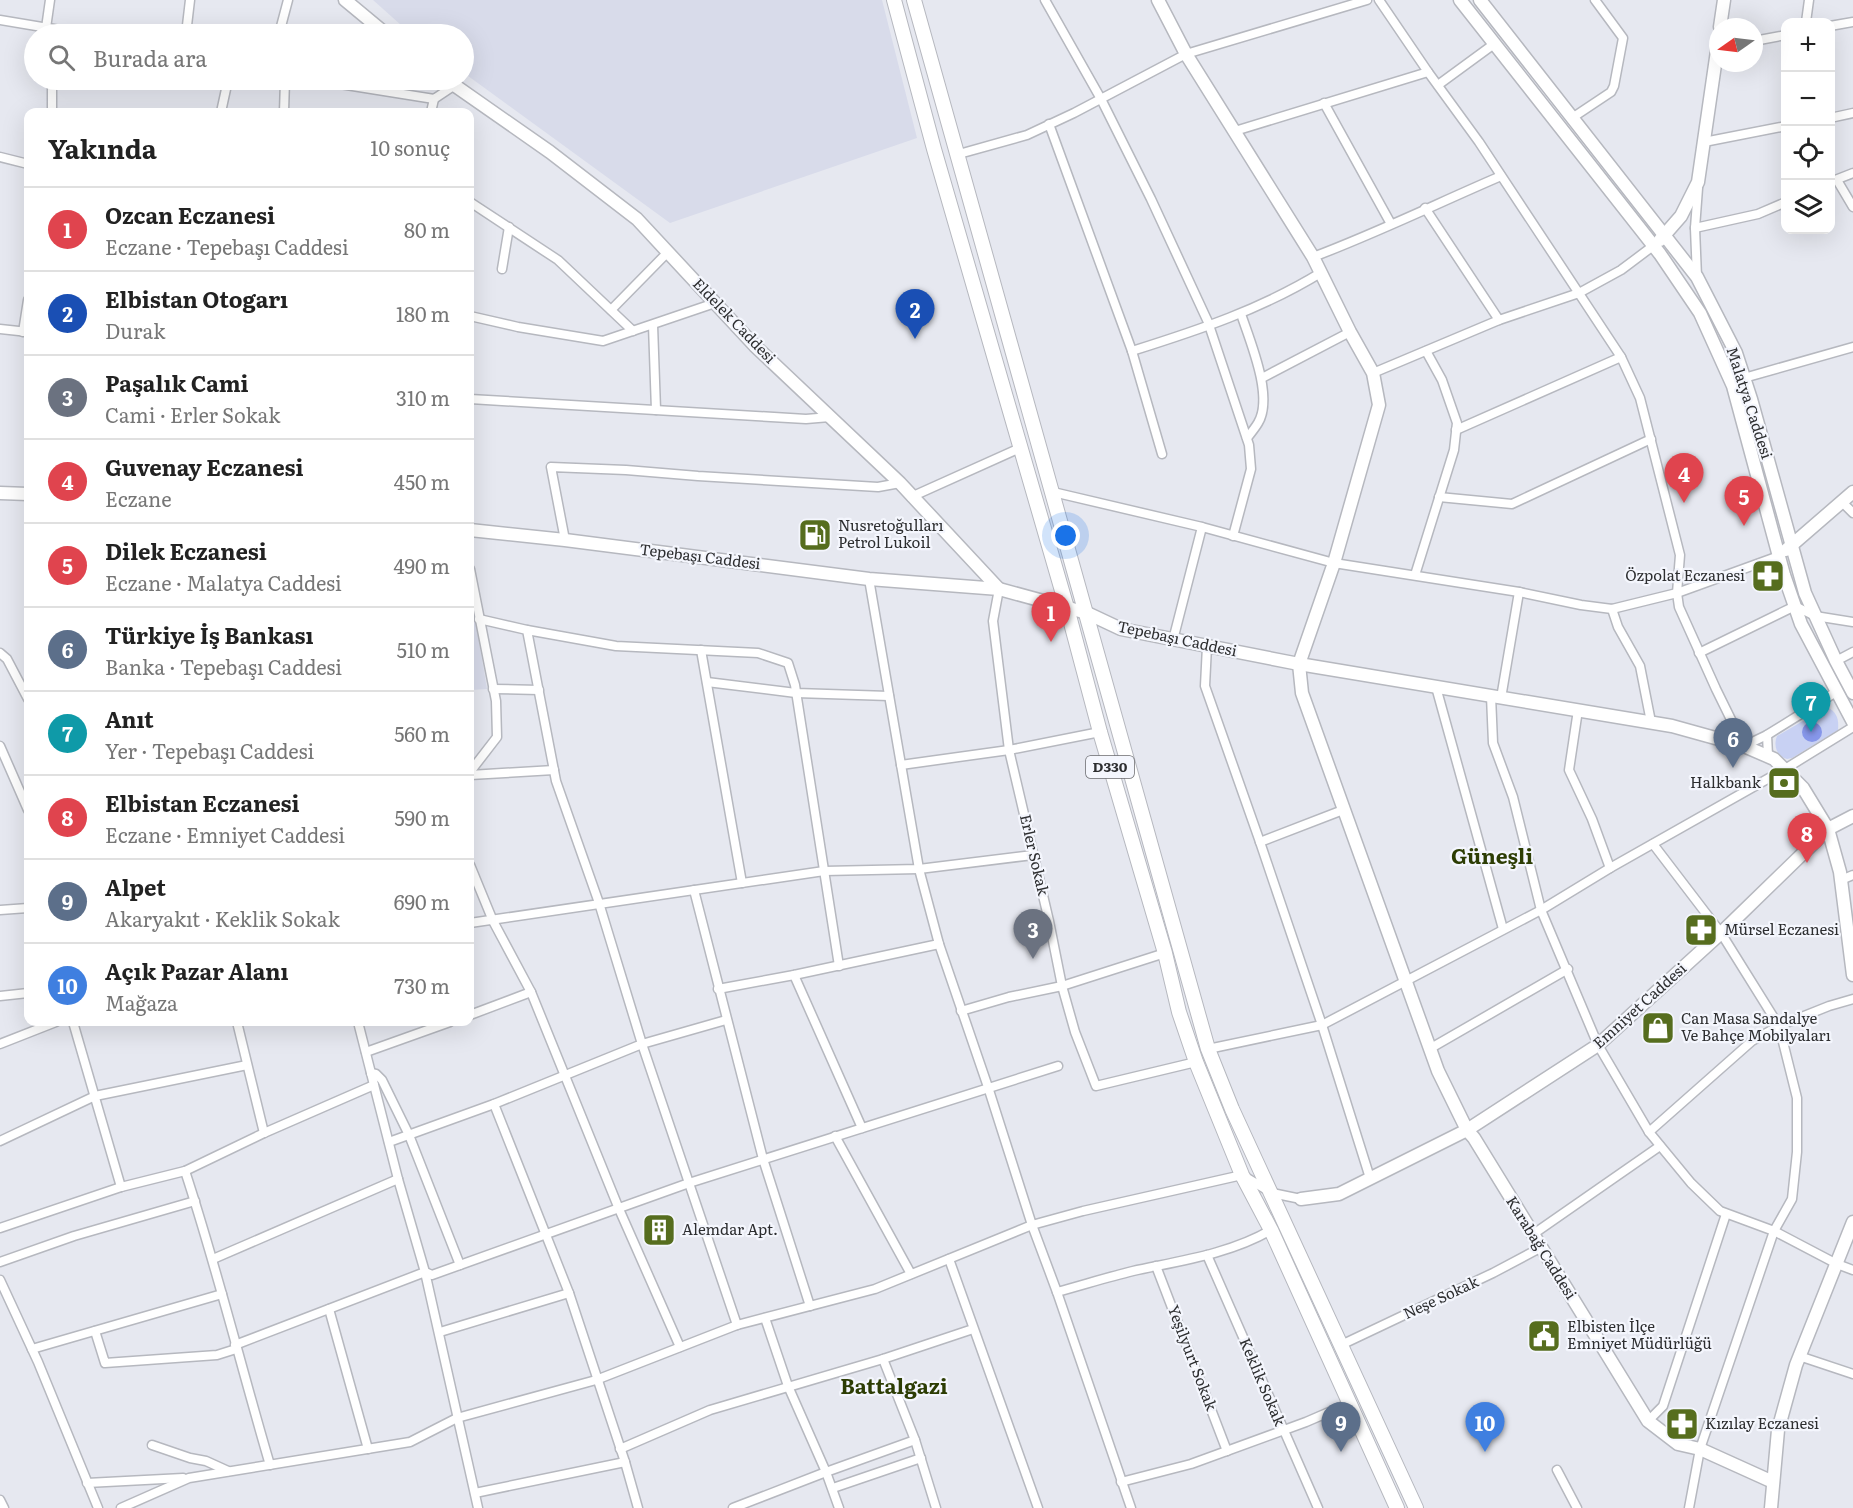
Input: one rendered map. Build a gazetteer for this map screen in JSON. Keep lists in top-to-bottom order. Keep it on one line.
{"streets":{"main road":["D330"],"street":["Eldelek Caddesi","Malatya Caddesi","Tepebaşı Caddesi","Erler Sokak","Emniyet Caddesi","Karabağ Caddesi","Neşe Sokak","Yeşilyurt Sokak","Keklik Sokak"]},"crossings":[["Eldelek Caddesi","Tepebaşı Caddesi"],["Eldelek Caddesi","Erler Sokak"],["Tepebaşı Caddesi","D330"],["Tepebaşı Caddesi","Erler Sokak"],["Tepebaşı Caddesi","Emniyet Caddesi"],["Tepebaşı Caddesi","Karabağ Caddesi"],["D330","Erler Sokak"],["D330","Neşe Sokak"],["Emniyet Caddesi","Karabağ Caddesi"],["Karabağ Caddesi","Neşe Sokak"]],"districts":["Güneşli","Battalgazi"],"places":{"fuel station":["Nusretoğulları Petrol Lukoil"],"pharmacy":["Özpolat Eczanesi","Mürsel Eczanesi","Kızılay Eczanesi"],"bank":["Halkbank"],"shop":["Can Masa Sandalye Ve Bahçe Mobilyaları"],"building":["Alemdar Apt."],"public building":["Elbisten İlçe Emniyet Müdürlüğü"]},"north":"left","page":{"map_buttons":["+","−"],"search":"Burada ara","heading":["Yakında","10 sonuç"],"list":[{"mark":"1","name":"Ozcan Eczanesi","note":"Eczane · Tepebaşı Caddesi","value":"80 m"},{"mark":"2","name":"Elbistan Otogarı","note":"Durak","value":"180 m"},{"mark":"3","name":"Paşalık Cami","note":"Cami · Erler Sokak","value":"310 m"},{"mark":"4","name":"Guvenay Eczanesi","note":"Eczane","value":"450 m"},{"mark":"5","name":"Dilek Eczanesi","note":"Eczane · Malatya Caddesi","value":"490 m"},{"mark":"6","name":"Türkiye İş Bankası","note":"Banka · Tepebaşı Caddesi","value":"510 m"},{"mark":"7","name":"Anıt","note":"Yer · Tepebaşı Caddesi","value":"560 m"},{"mark":"8","name":"Elbistan Eczanesi","note":"Eczane · Emniyet Caddesi","value":"590 m"},{"mark":"9","name":"Alpet","note":"Akaryakıt · Keklik Sokak","value":"690 m"},{"mark":"10","name":"Açık Pazar Alanı","note":"Mağaza","value":"730 m"}],"pins":["2","4","5","1","7","6","8","3","9","10"]}}
